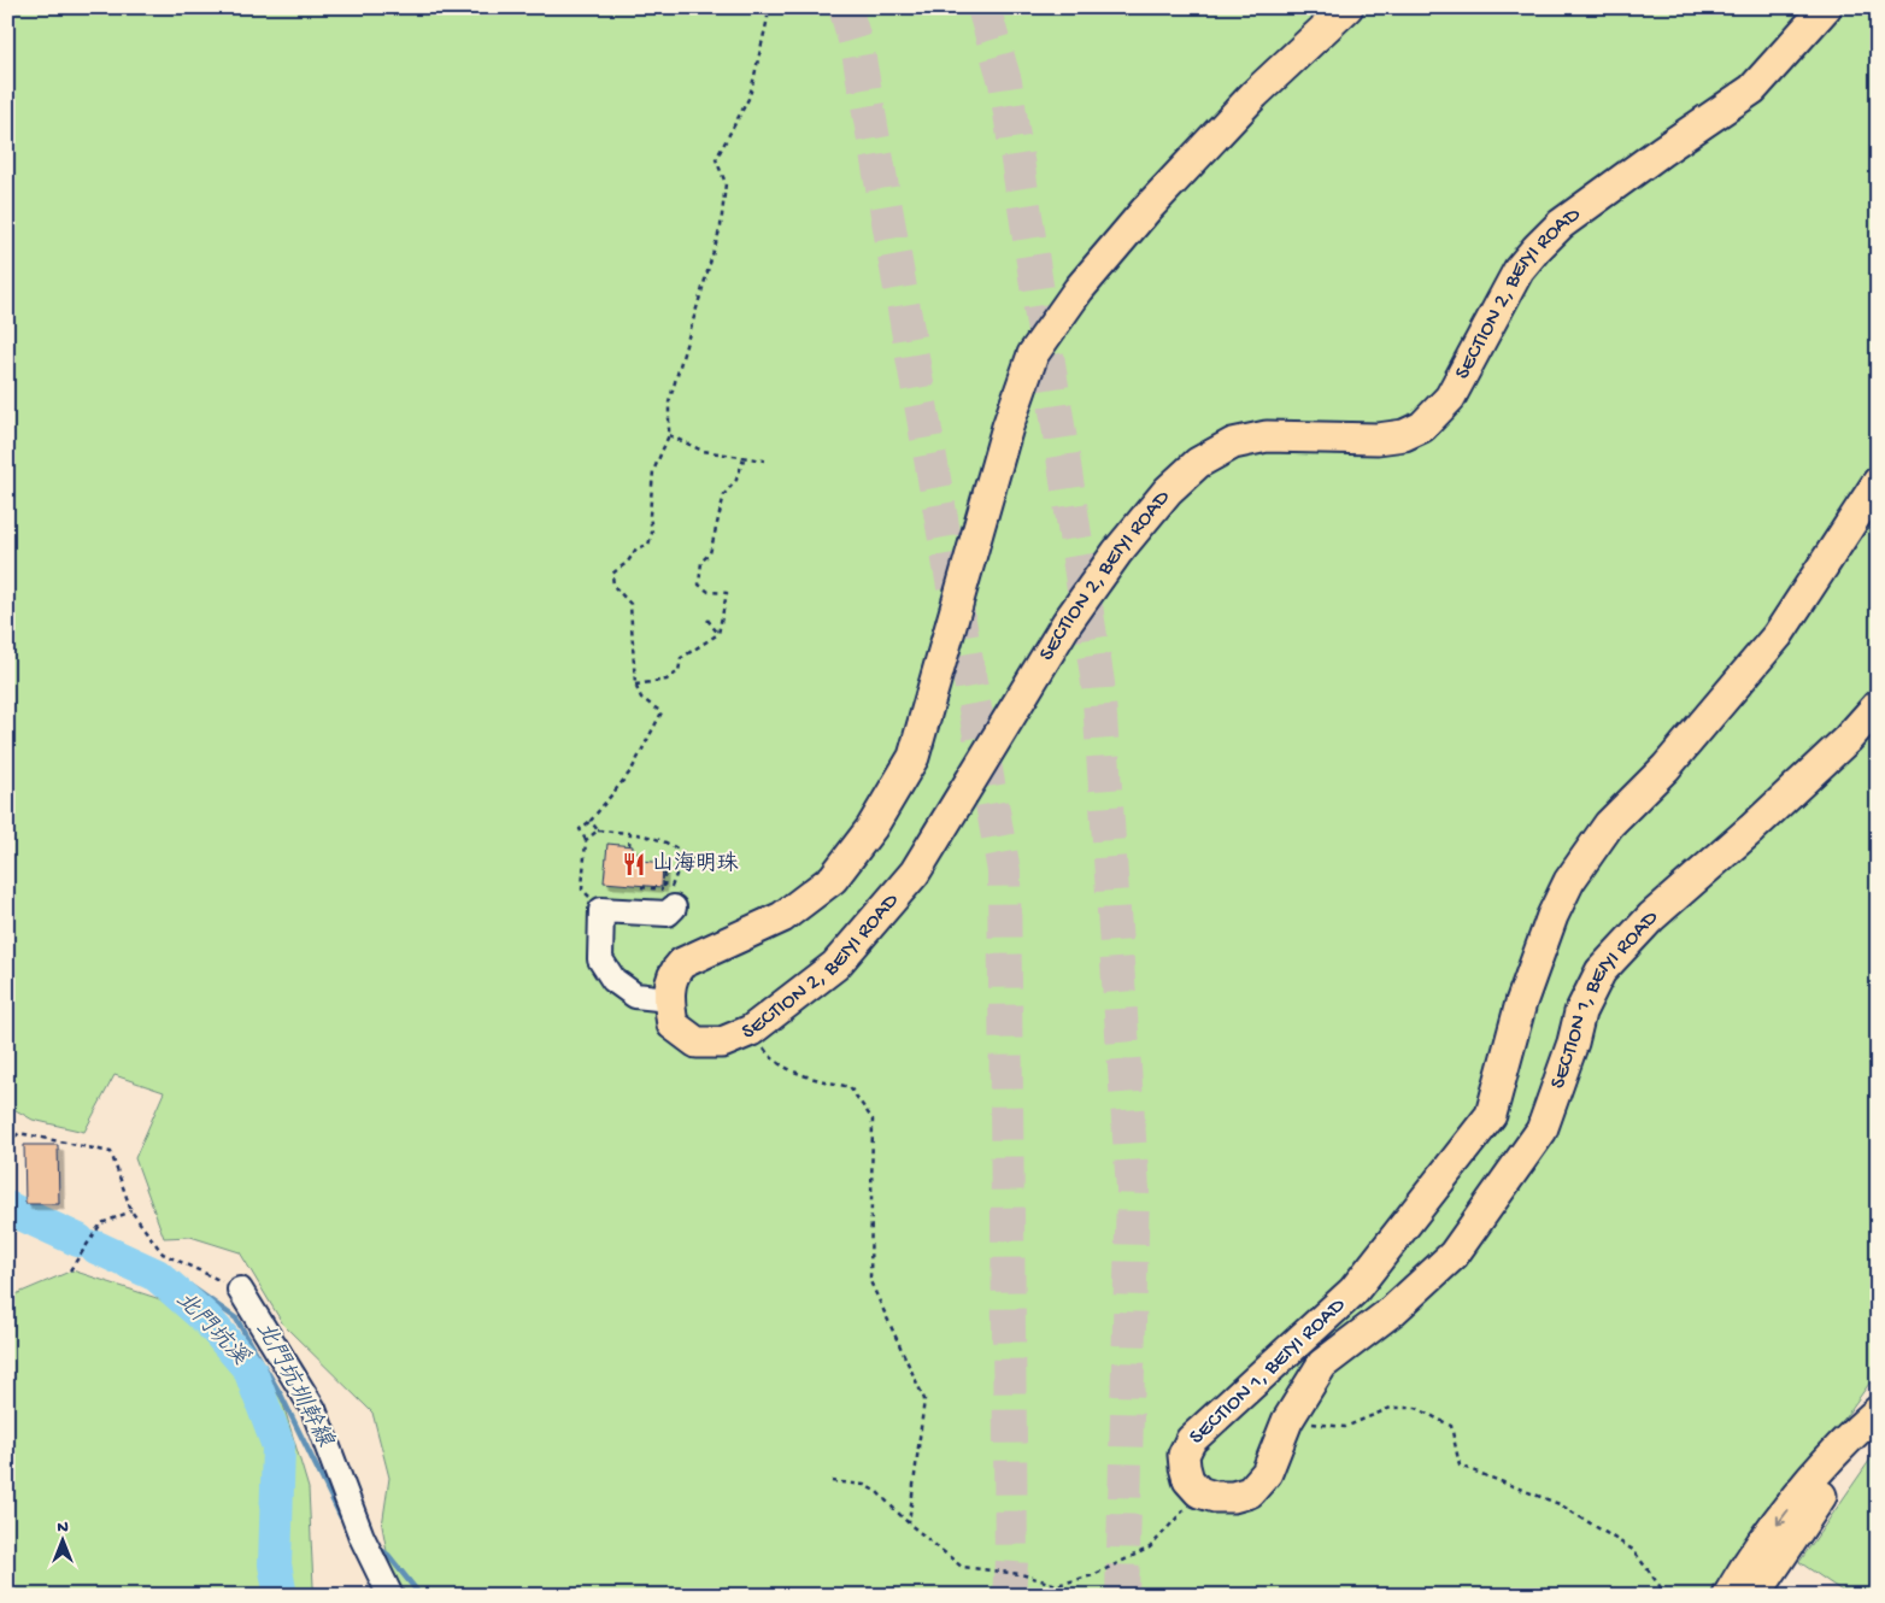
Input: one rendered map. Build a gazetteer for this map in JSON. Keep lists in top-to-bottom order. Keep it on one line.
{"streets":{"main road":["SECTION 2, BEIYI ROAD","SECTION 1, BEIYI ROAD"]},"water":["北門坑溪","北門坑圳幹線"],"places":{"restaurant":["山海明珠"]},"north":"top"}
